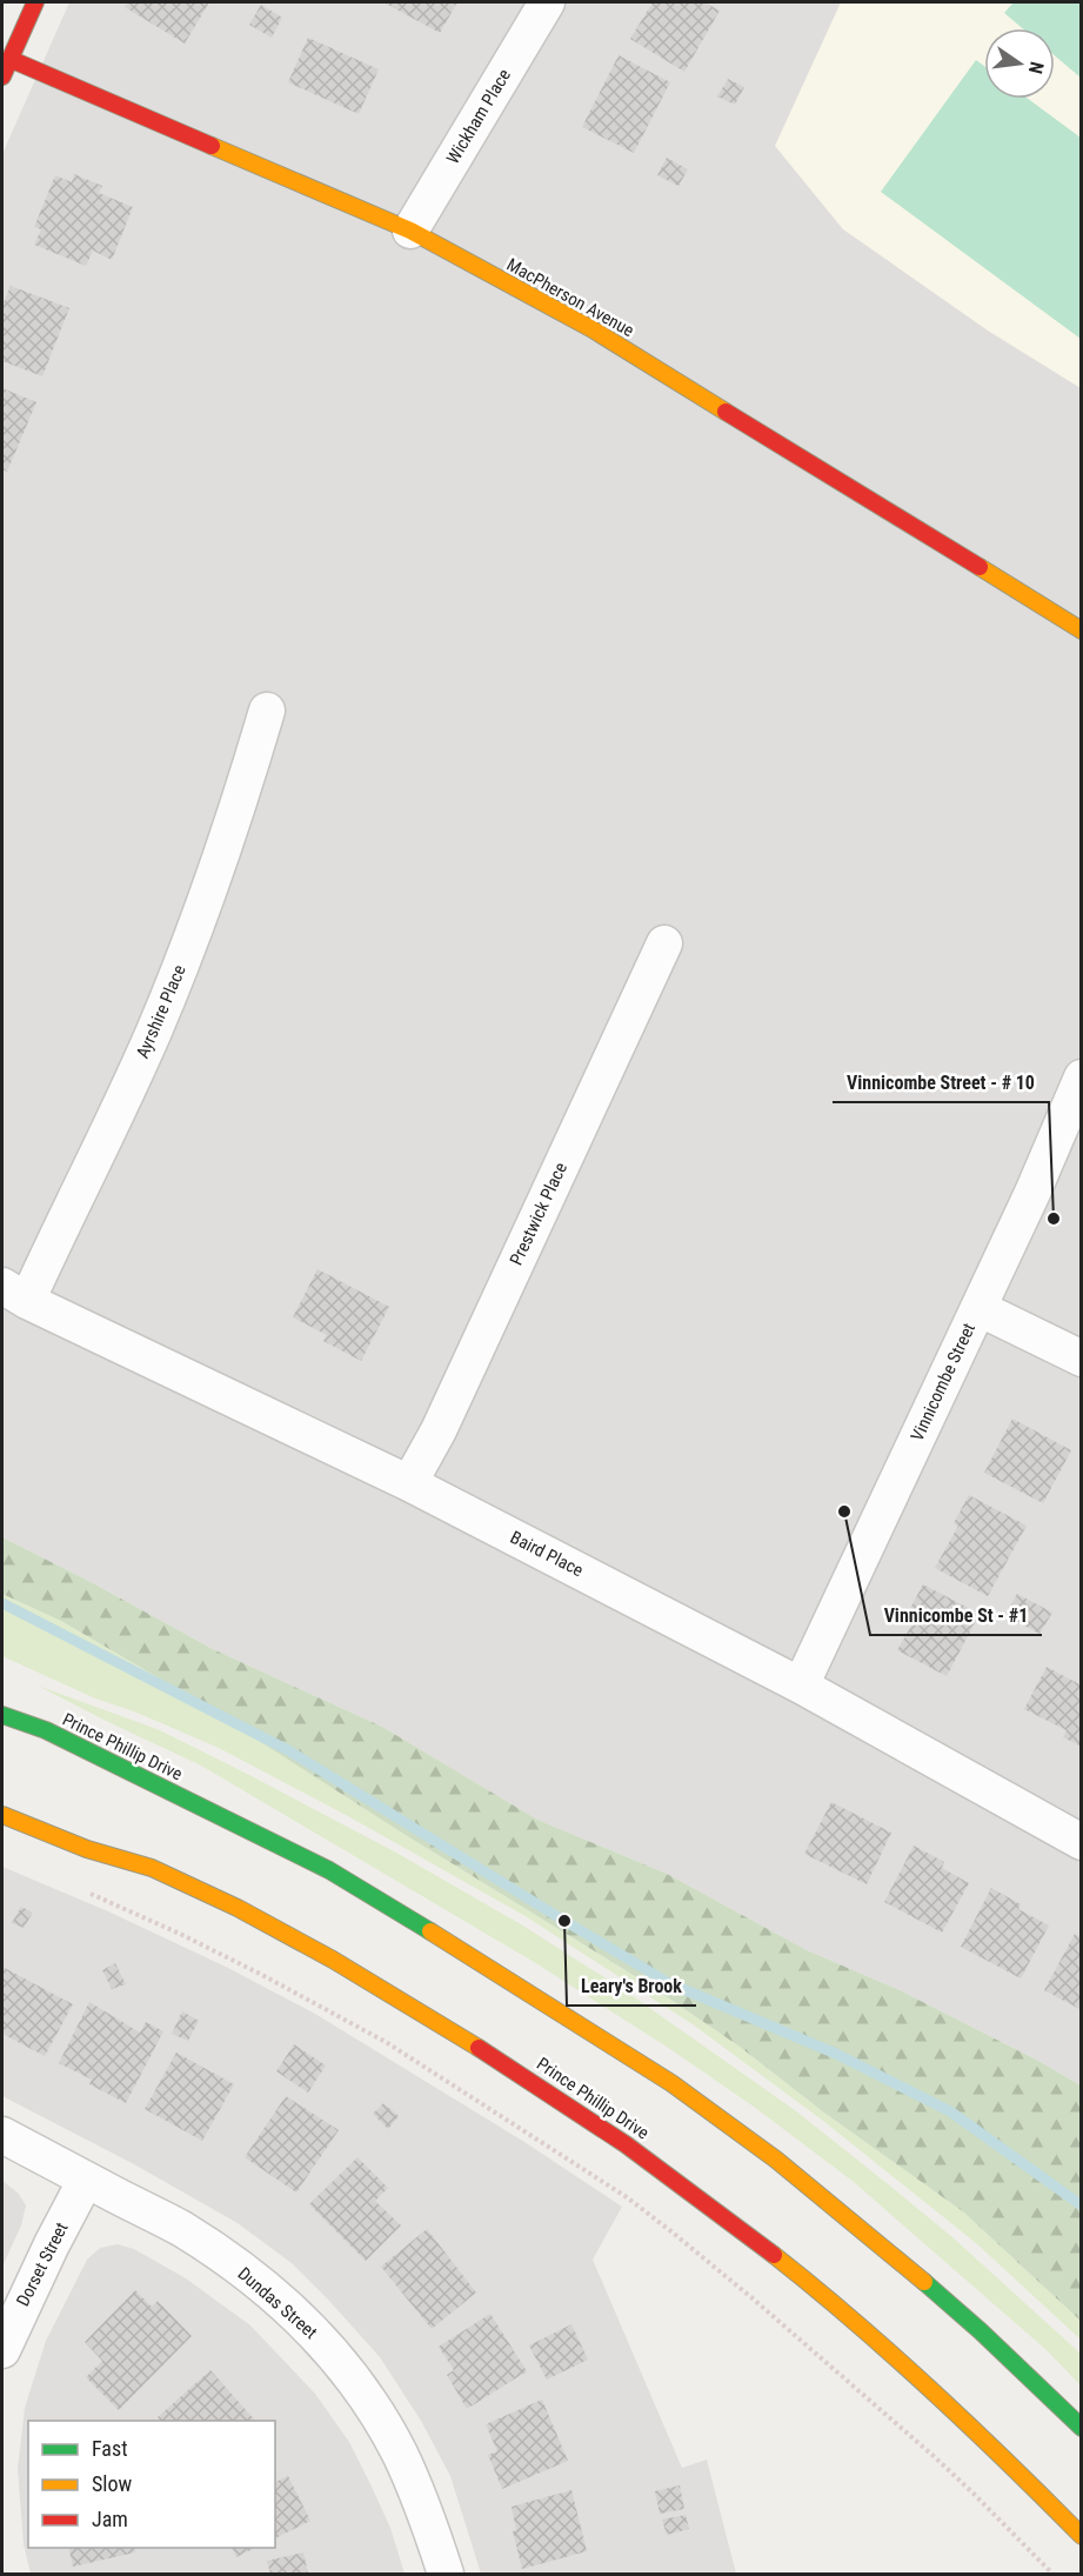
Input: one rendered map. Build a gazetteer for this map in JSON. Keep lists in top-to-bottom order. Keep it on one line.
{"streets":{"main road":["MacPherson Avenue","Prince Phillip Drive"],"street":["Wickham Place","Ayrshire Place","Prestwick Place","Vinnicombe Street","Baird Place","Dorset Street","Dundas Street"]},"crossings":[["Wickham Place","MacPherson Avenue"],["Ayrshire Place","Baird Place"],["Prestwick Place","Baird Place"],["Vinnicombe Street","Baird Place"],["Dorset Street","Dundas Street"]],"places":["Vinnicombe Street - # 10","Vinnicombe St - #1","Leary's Brook"],"legend":["Fast","Slow","Jam"],"north":"right"}
